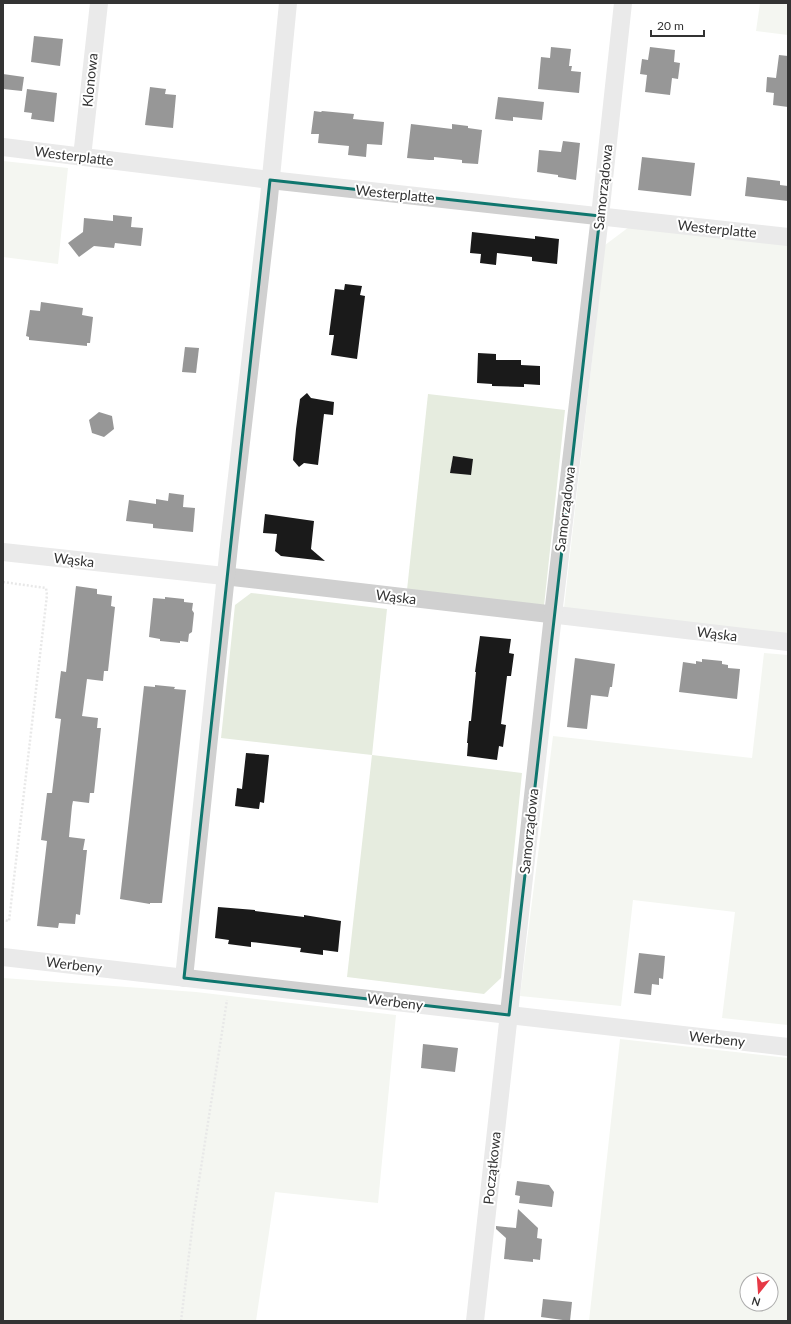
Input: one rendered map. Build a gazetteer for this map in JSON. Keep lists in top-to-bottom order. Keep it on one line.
{"streets":{"street":["Klonowa","Westerplatte","Samorządowa","Wąska","Werbeny","Początkowa"]},"crossings":[["Klonowa","Westerplatte"],["Westerplatte","Samorządowa"],["Samorządowa","Wąska"],["Samorządowa","Werbeny"],["Samorządowa","Początkowa"],["Werbeny","Początkowa"]],"scale_bar":"20 m","north":"bottom"}
